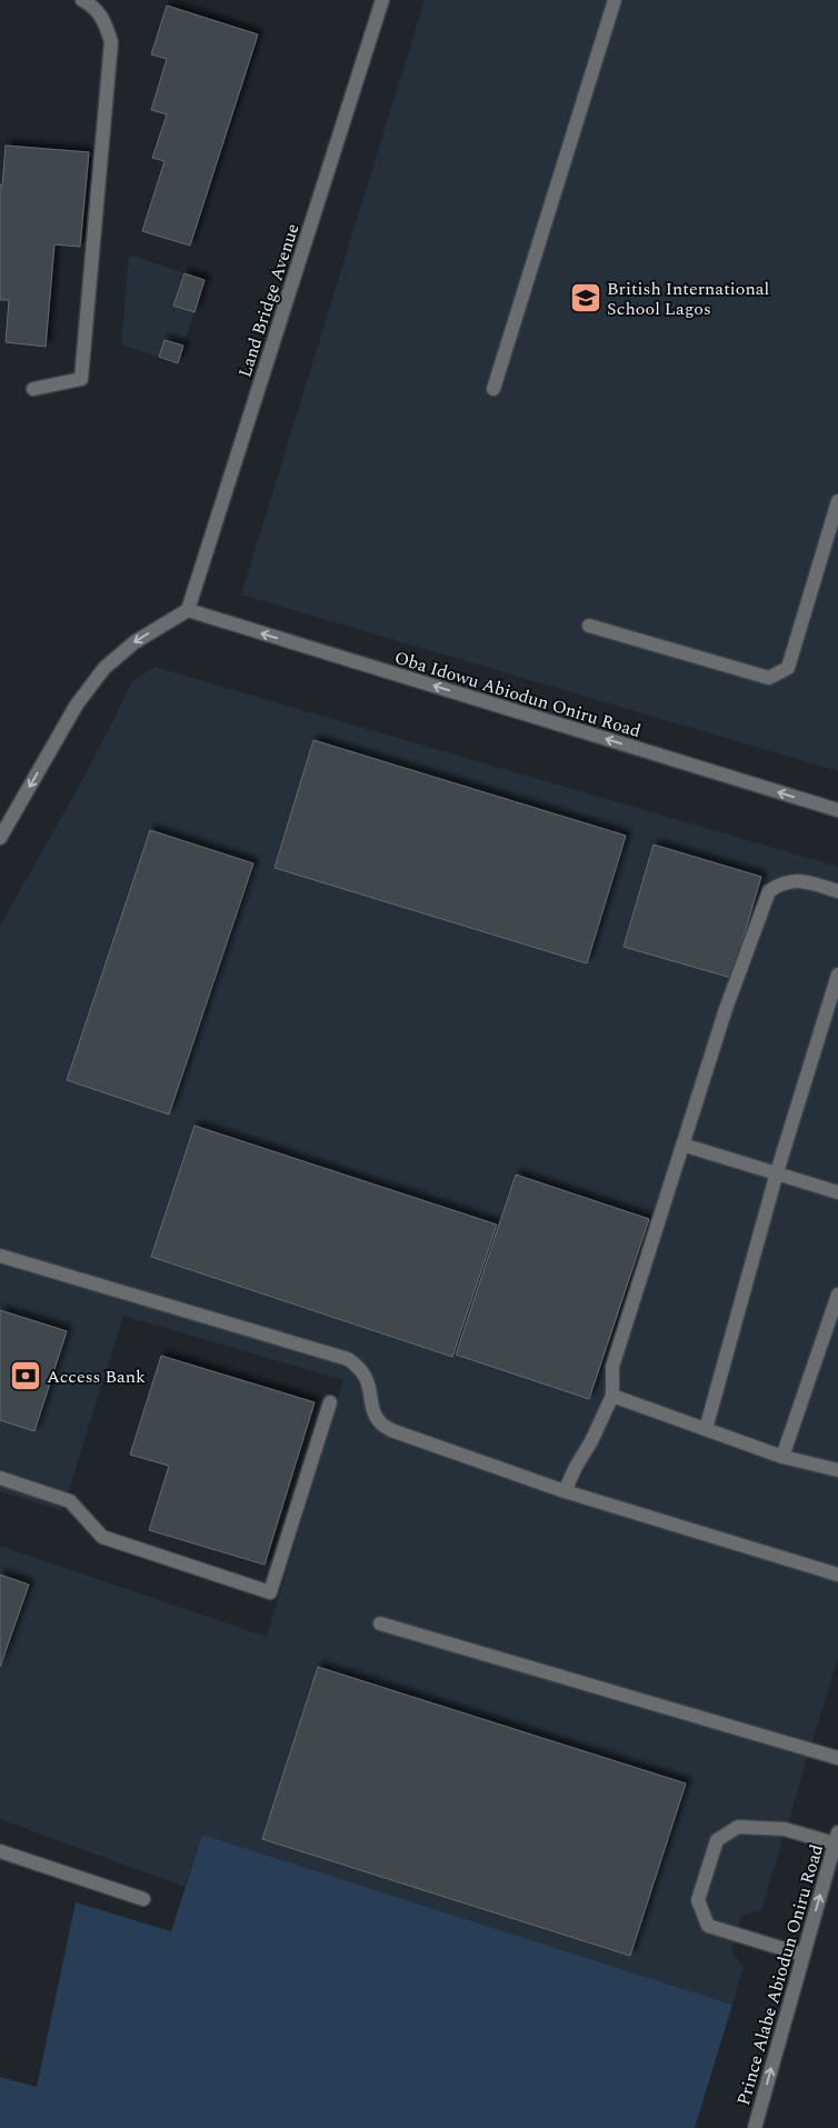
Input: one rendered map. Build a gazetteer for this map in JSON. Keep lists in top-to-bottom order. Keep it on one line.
{"streets":{"street":["Land Bridge Avenue","Oba Idowu Abiodun Oniru Road","Prince Alabe Abiodun Oniru Road"]},"crossings":[["Land Bridge Avenue","Oba Idowu Abiodun Oniru Road"]],"one_way":["Oba Idowu Abiodun Oniru Road","Prince Alabe Abiodun Oniru Road"],"places":{"school or university":["British International School Lagos"],"bank":["Access Bank"]}}
